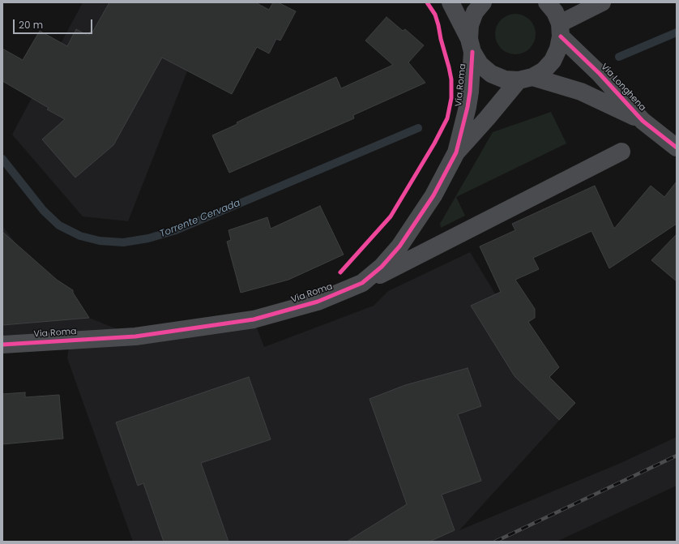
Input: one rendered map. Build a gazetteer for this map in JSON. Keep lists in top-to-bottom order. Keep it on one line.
{"streets":{"street":["Via Roma","Via Longhena"]},"crossings":[["Via Roma","Via Longhena"]],"water":["Torrente Cervada"],"scale_bar":"20 m"}
